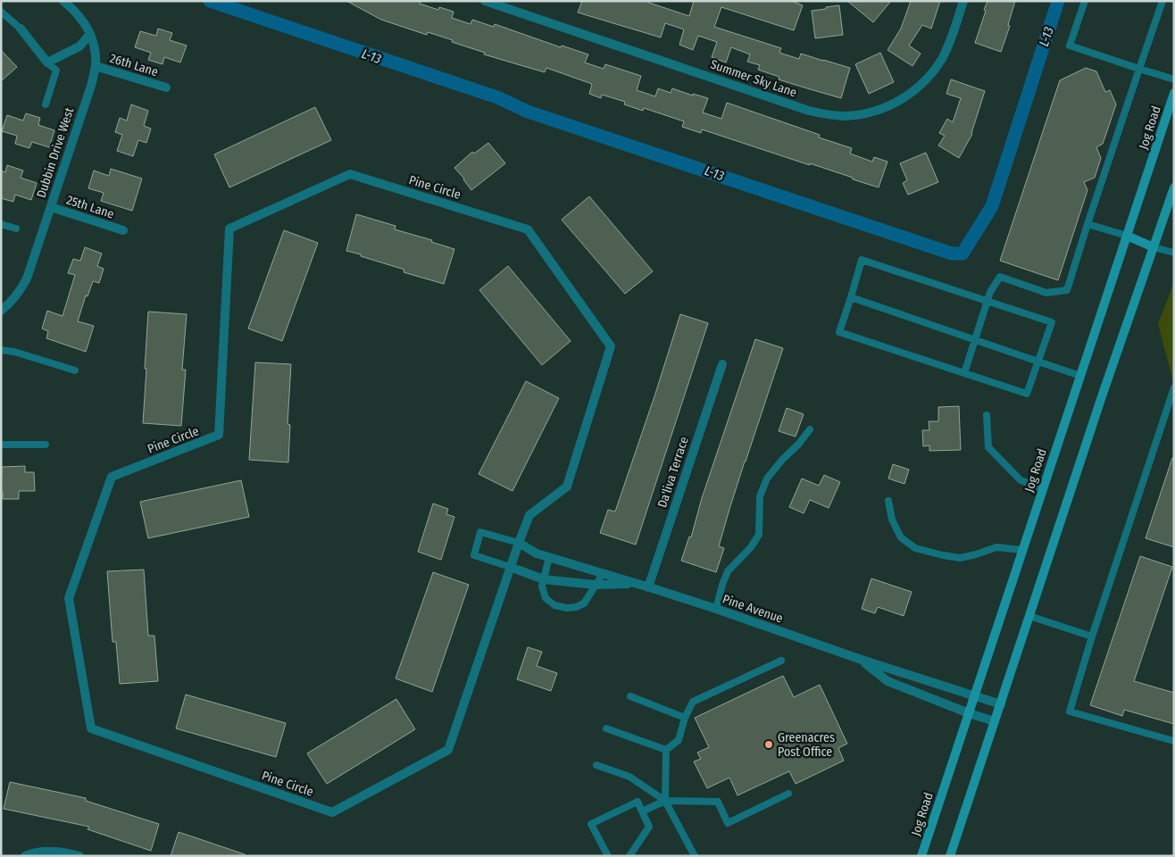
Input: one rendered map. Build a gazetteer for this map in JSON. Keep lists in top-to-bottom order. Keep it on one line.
{"streets":{"main road":["Jog Road"],"street":["26th Lane","Summer Sky Lane","Dubbin Drive West","Pine Circle","25th Lane","Da'liva Terrace","Pine Avenue"]},"crossings":[["26th Lane","Dubbin Drive West"],["Jog Road","Pine Avenue"],["Dubbin Drive West","25th Lane"],["Pine Circle","Pine Avenue"],["Da'liva Terrace","Pine Avenue"]],"water":["L-13"],"places":["Greenacres Post Office"]}
